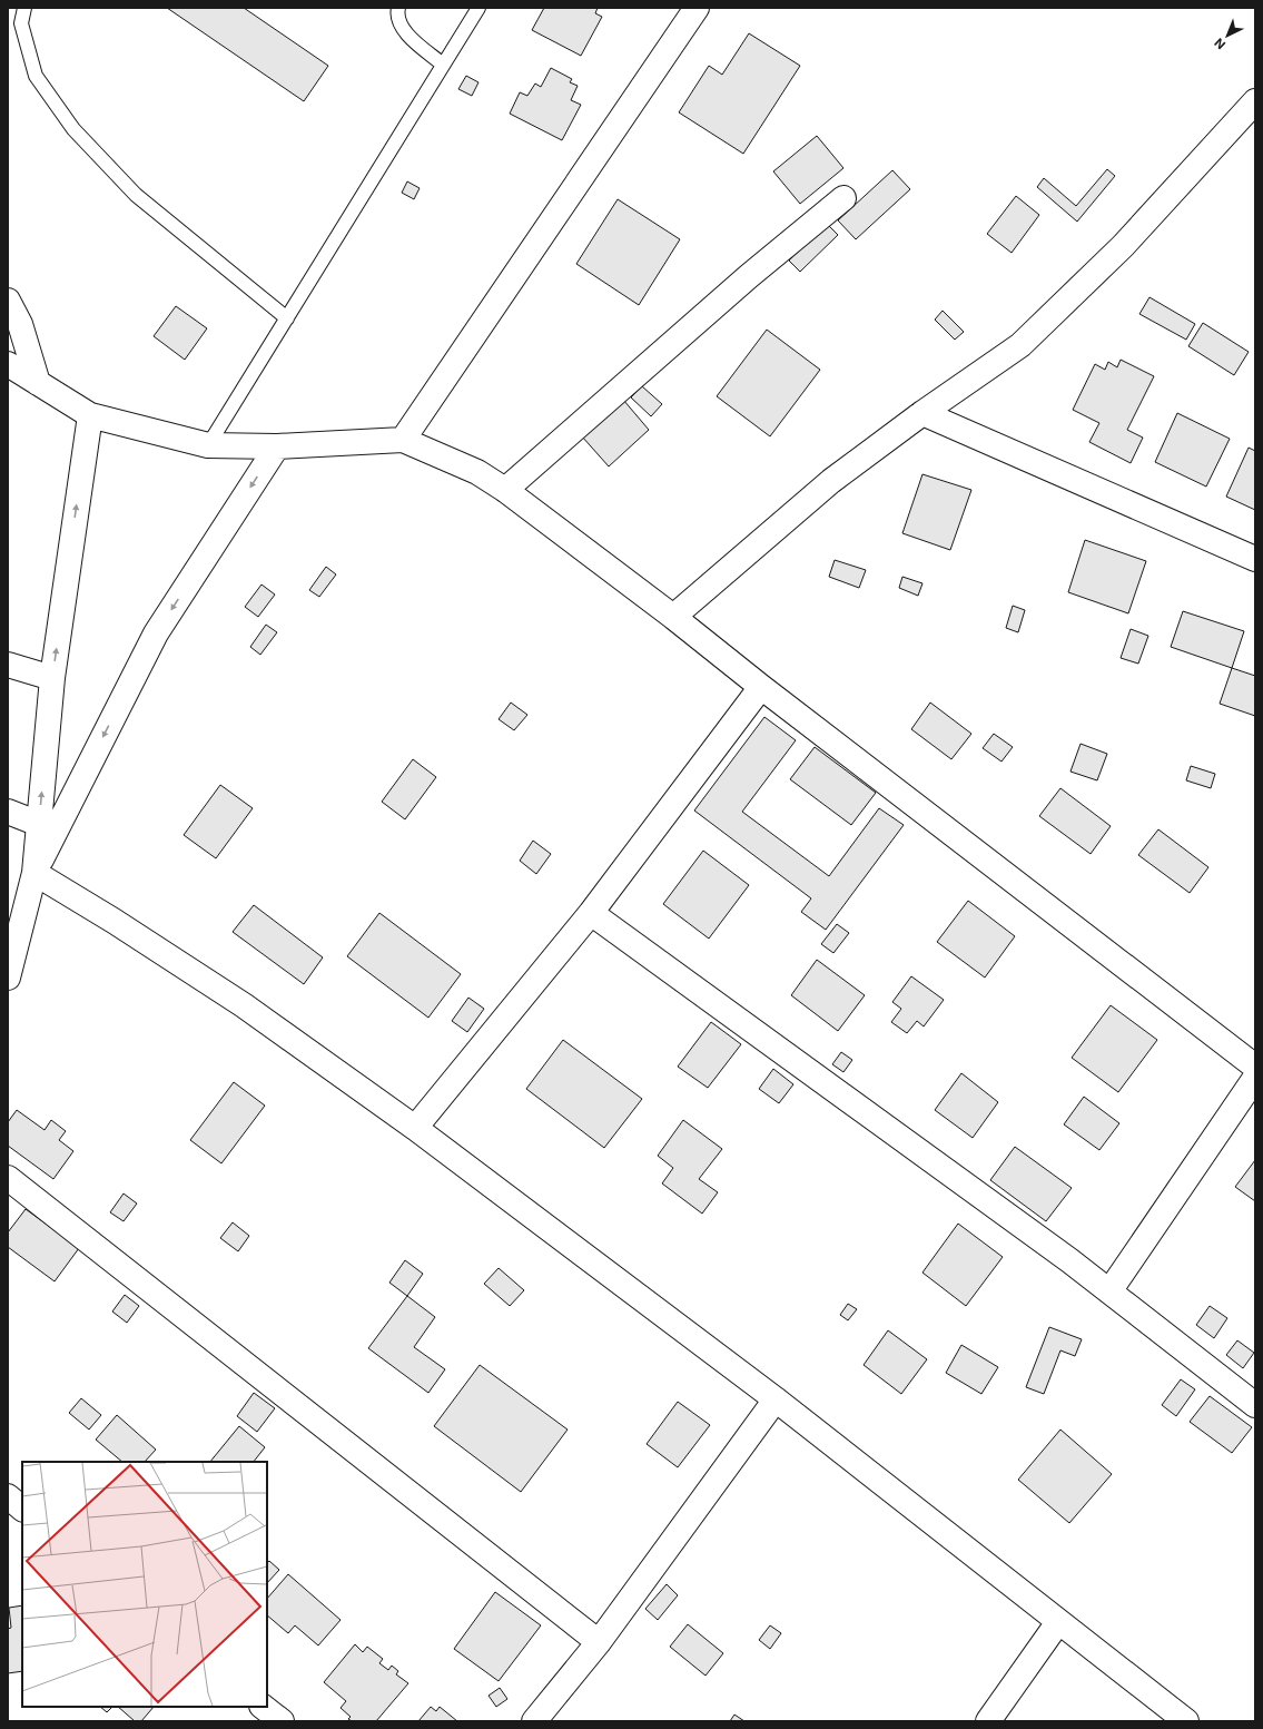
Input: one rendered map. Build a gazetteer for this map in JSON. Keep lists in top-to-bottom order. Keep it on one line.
{"north":"bottom left"}
